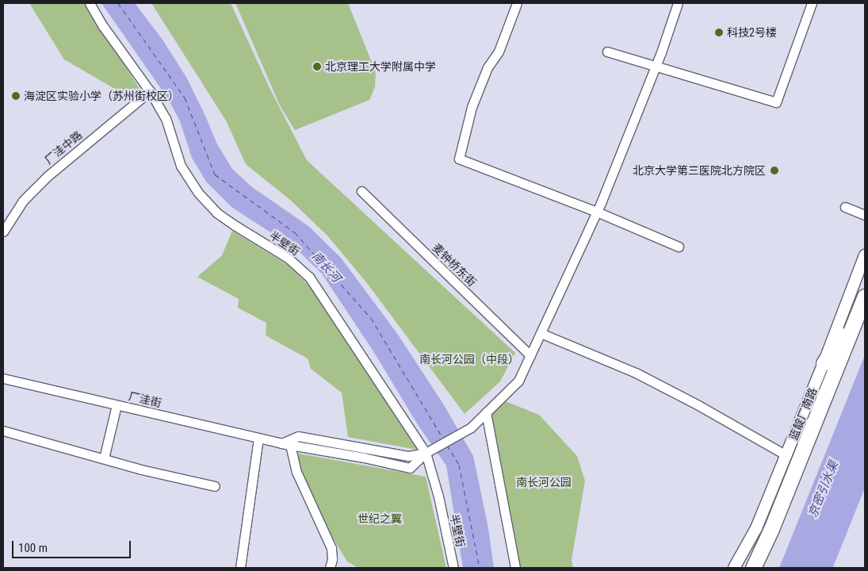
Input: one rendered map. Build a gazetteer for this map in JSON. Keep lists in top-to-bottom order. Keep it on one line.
{"streets":{"highway":["蓝靛厂南路"],"street":["厂洼中路","半壁街","麦钟桥东街","厂洼街"]},"crossings":[["厂洼中路","半壁街"],["半壁街","厂洼街"]],"water":["南长河","京密引水渠"],"parks":["南长河公园（中段）","南长河公园","世纪之翼"],"places":["科技2号楼","北京理工大学附属中学","海淀区实验小学（苏州街校区）","北京大学第三医院北方院区"],"scale_bar":"100 m"}
